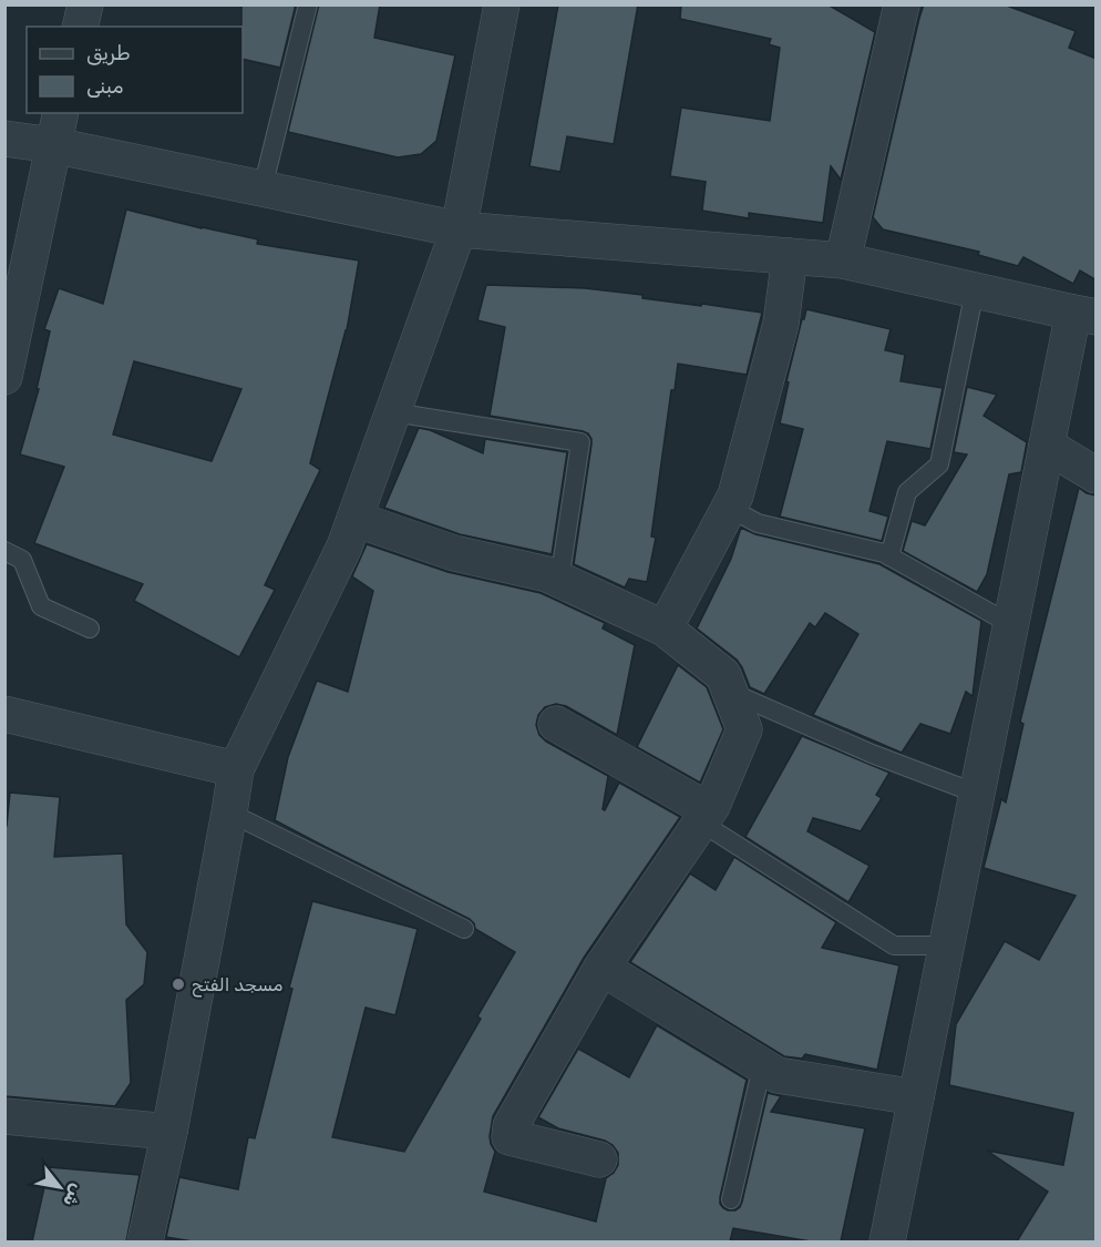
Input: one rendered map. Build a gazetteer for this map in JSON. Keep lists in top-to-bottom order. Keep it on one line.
{"places":["مسجد الفتح"],"legend":["طريق","مبنى"],"north":"bottom right"}
